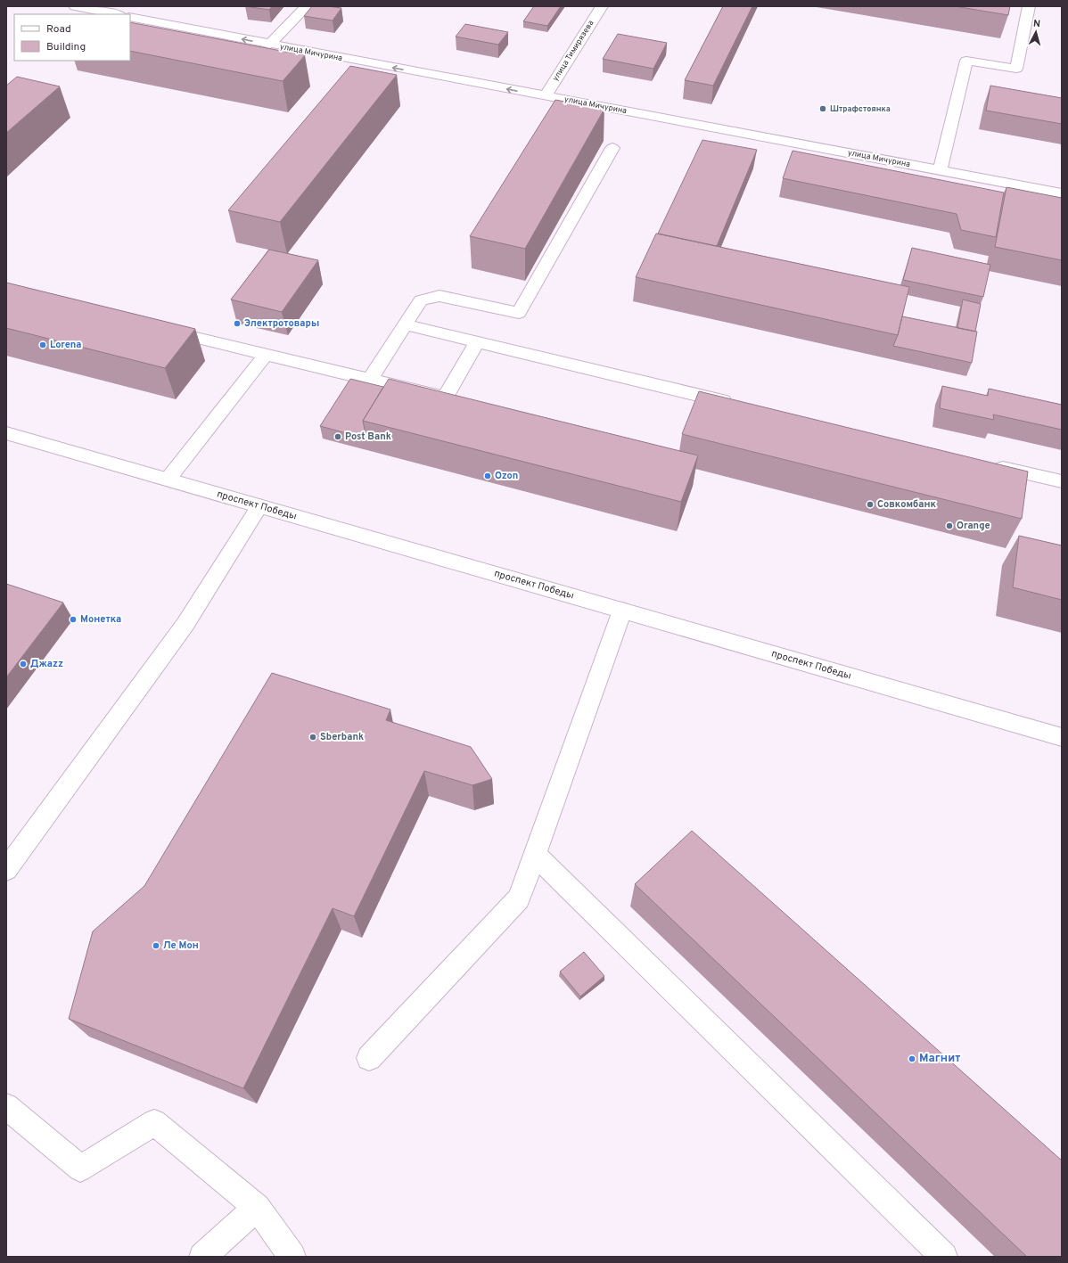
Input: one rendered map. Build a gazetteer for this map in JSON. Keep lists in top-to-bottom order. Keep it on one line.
{"streets":{"street":["улица Тимирязева","улица Мичурина","проспект Победы"]},"crossings":[["улица Тимирязева","улица Мичурина"]],"places":["Штрафстоянка","Электротовары","Lorena","Post Bank","Ozon","Совкомбанк","Orange","Монетка","Джаzz","Sberbank","Ле Мон","Магнит"],"legend":["Road","Building"],"north":"top"}
